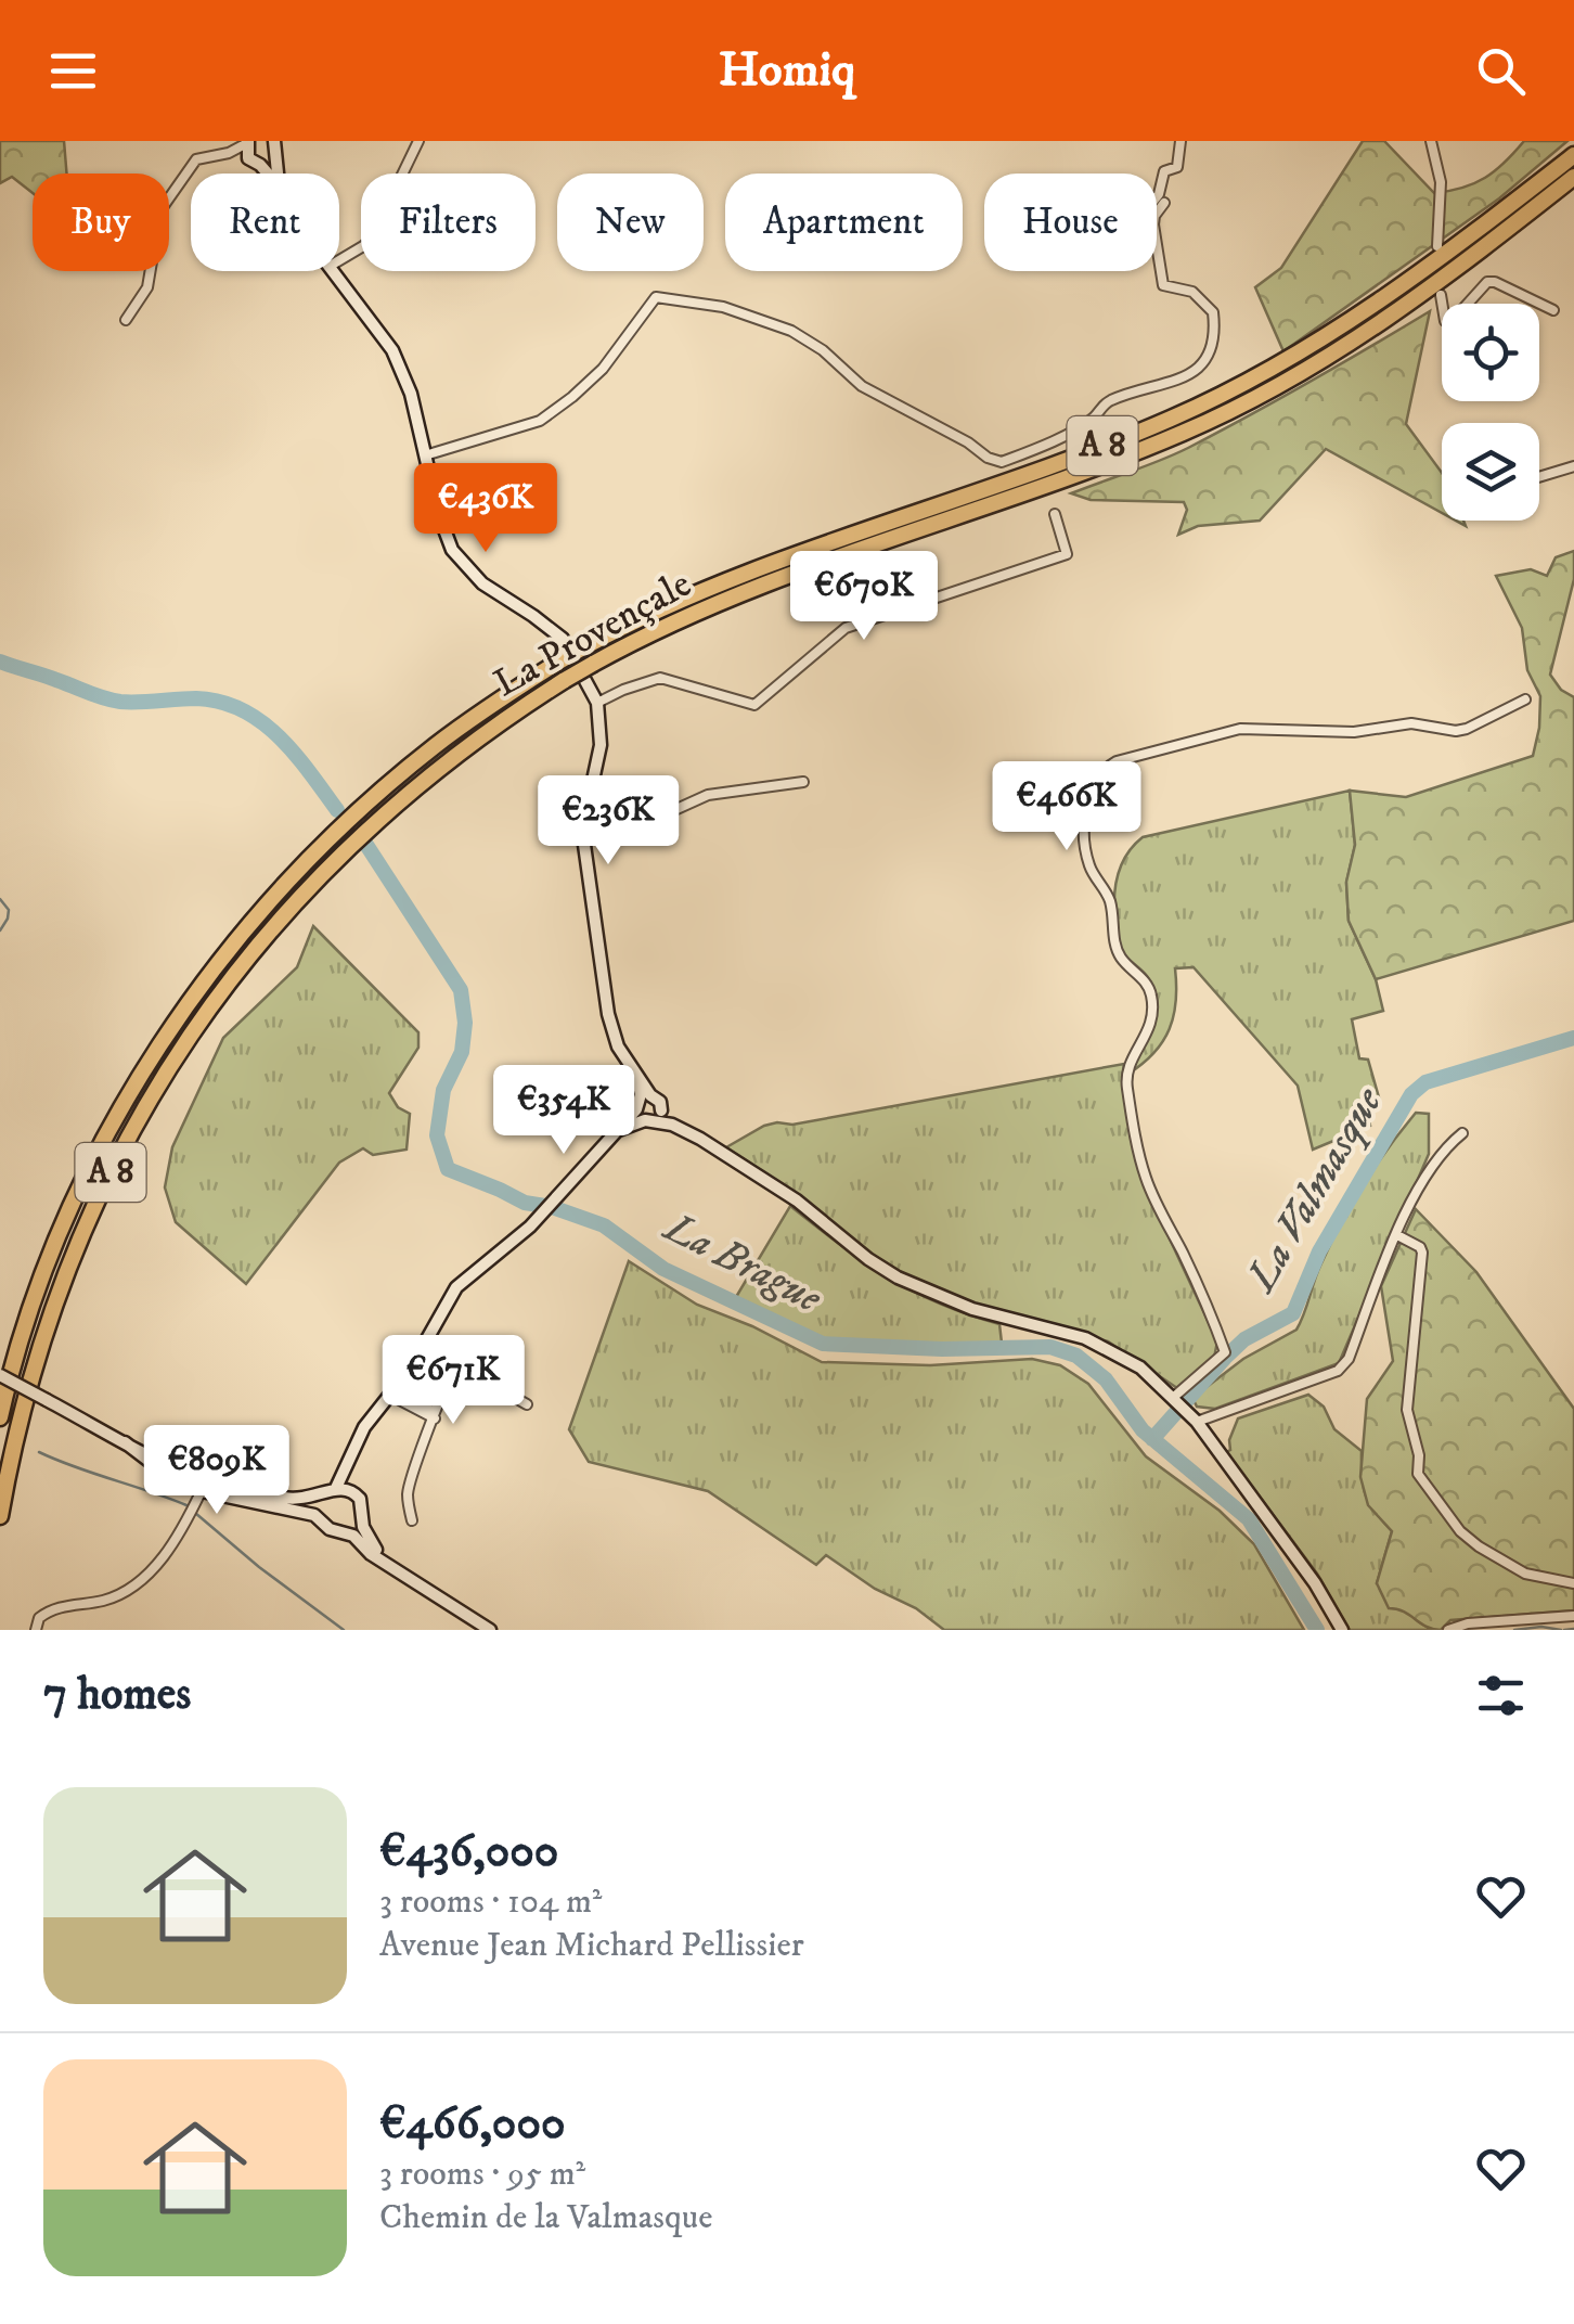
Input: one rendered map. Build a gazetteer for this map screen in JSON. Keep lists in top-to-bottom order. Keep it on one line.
{"streets":{"highway":["A 8","La Provençale"]},"water":["La Valmasque","La Brague"],"page":{"header":"Homiq","chip":["Buy","Rent","Filters","New","Apartment","House"],"price":["€436K","€670K","€466K","€236K","€354K","€671K","€809K"],"heading":"7 homes","list":[{"name":"€436,000","note":"3 rooms · 104 m² · Avenue Jean Michard Pellissier"},{"name":"€466,000","note":"3 rooms · 95 m² · Chemin de la Valmasque"}]}}
